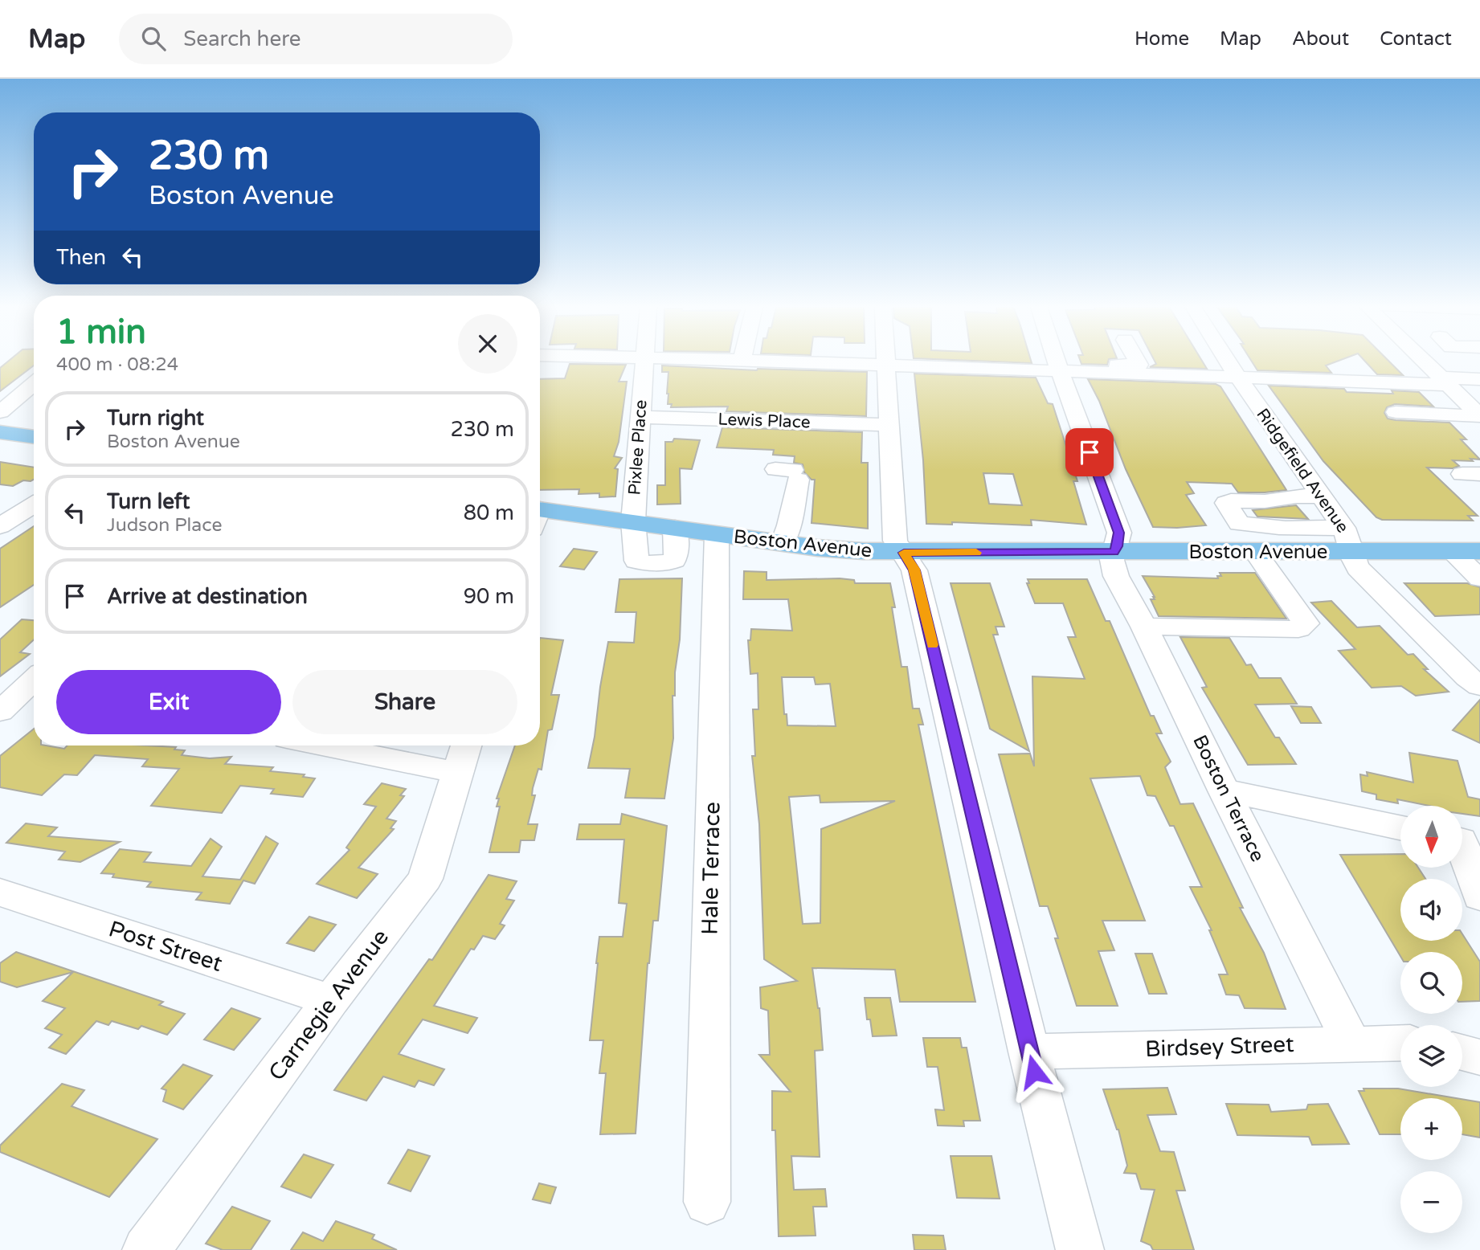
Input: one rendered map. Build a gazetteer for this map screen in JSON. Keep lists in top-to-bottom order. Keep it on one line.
{"streets":{"main road":["Boston Avenue"],"street":["Lewis Place","Pixlee Place","Ridgefield Avenue","Boston Terrace","Hale Terrace","Post Street","Carnegie Avenue","Birdsey Street"]},"crossings":[["Lewis Place","Pixlee Place"],["Pixlee Place","Boston Avenue"],["Ridgefield Avenue","Boston Avenue"],["Boston Avenue","Boston Terrace"],["Boston Avenue","Hale Terrace"],["Boston Terrace","Birdsey Street"],["Post Street","Carnegie Avenue"]],"north":"bottom","page":{"header":"Map","search":"Search here","nav":["Home","Map","About","Contact"],"turn":["230 m","Boston Avenue"],"then":"Then","heading":["1 min","400 m · 08:24"],"list":[{"name":"Turn right","note":"Boston Avenue","value":"230 m"},{"name":"Turn left","note":"Judson Place","value":"80 m"},{"name":"Arrive at destination","value":"90 m"}],"buttons":["Exit","Share"],"map_buttons":["+","−"]}}
